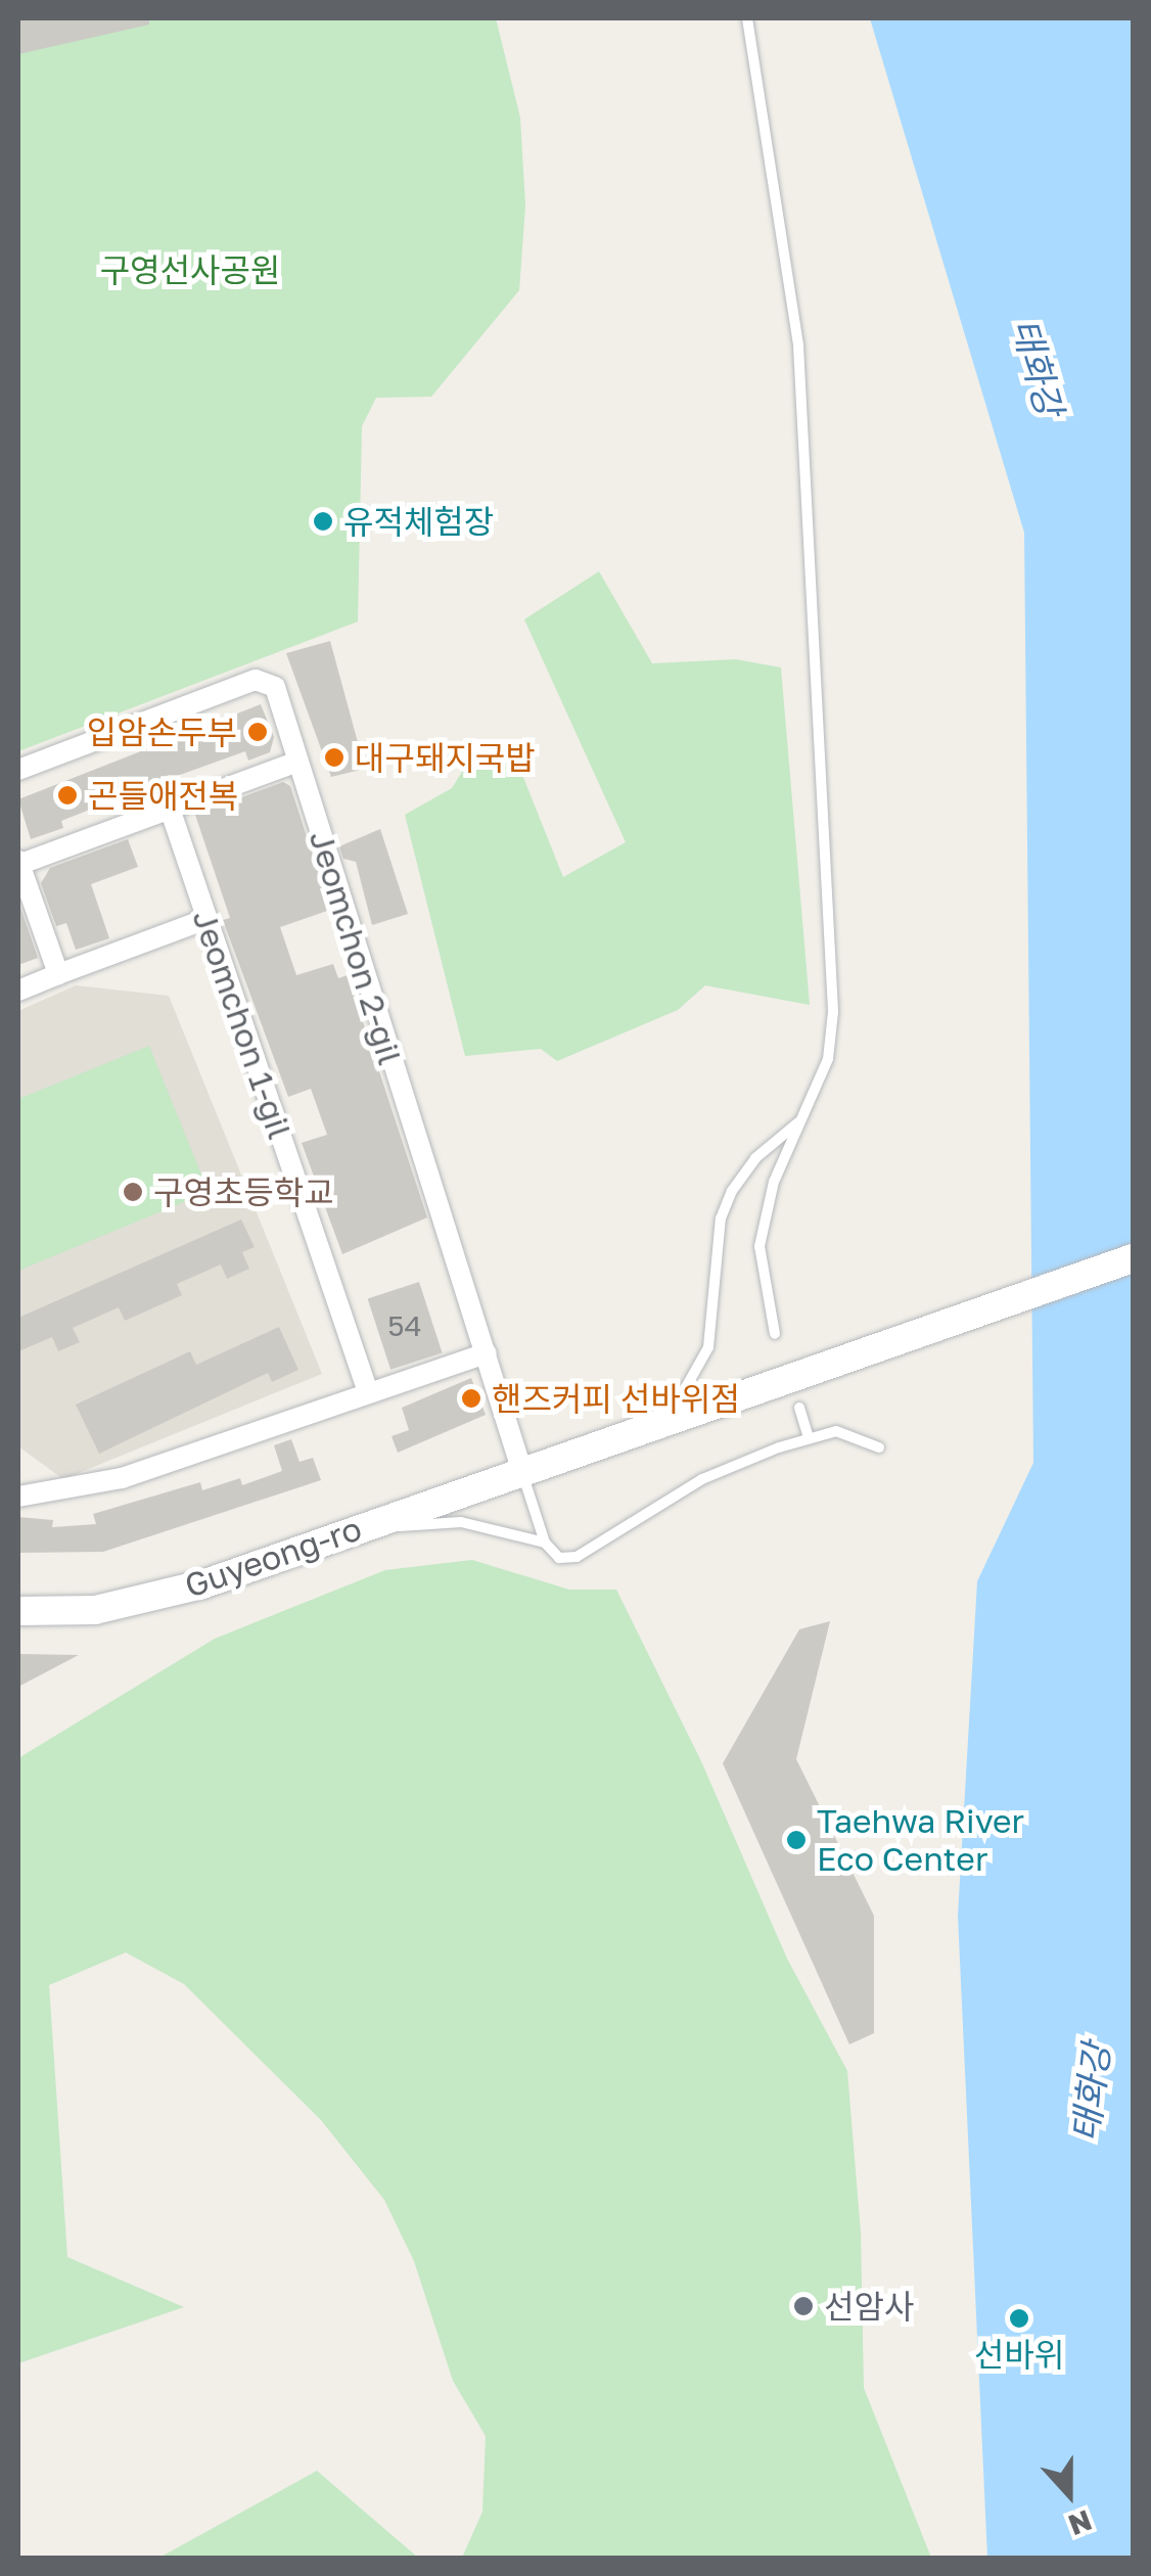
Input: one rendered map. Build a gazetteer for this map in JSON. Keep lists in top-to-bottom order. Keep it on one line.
{"streets":{"main road":["Guyeong-ro"],"street":["Jeomchon 2-gil","Jeomchon 1-gil"]},"crossings":[["Jeomchon 2-gil","Guyeong-ro"]],"water":["태화강"],"parks":["구영선사공원"],"places":["유적체험장","입암손두부","대구돼지국밥","곤들애전복","구영초등학교","핸즈커피 선바위점","Taehwa River Eco Center","선암사","선바위"],"house_numbers":["54"],"north":"bottom"}
